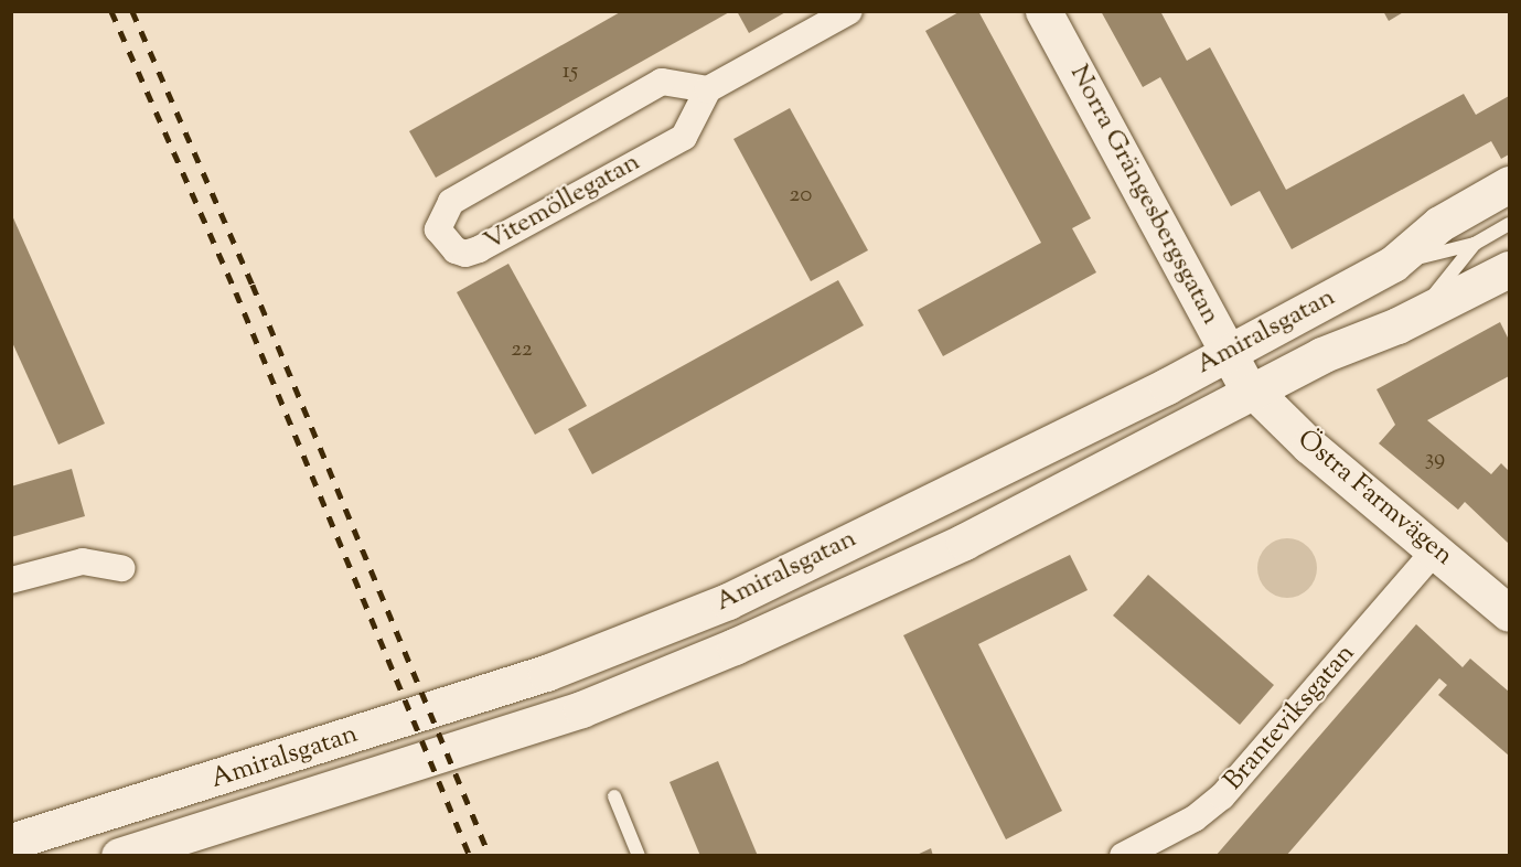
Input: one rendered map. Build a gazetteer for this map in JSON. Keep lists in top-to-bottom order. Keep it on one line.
{"streets":{"main road":["Norra Grängesbergsgatan","Amiralsgatan","Östra Farmvägen"],"street":["Vitemöllegatan","Branteviksgatan"]},"crossings":[["Norra Grängesbergsgatan","Amiralsgatan"],["Norra Grängesbergsgatan","Östra Farmvägen"],["Amiralsgatan","Östra Farmvägen"],["Östra Farmvägen","Branteviksgatan"]],"house_numbers":["15","20","22","39"]}
